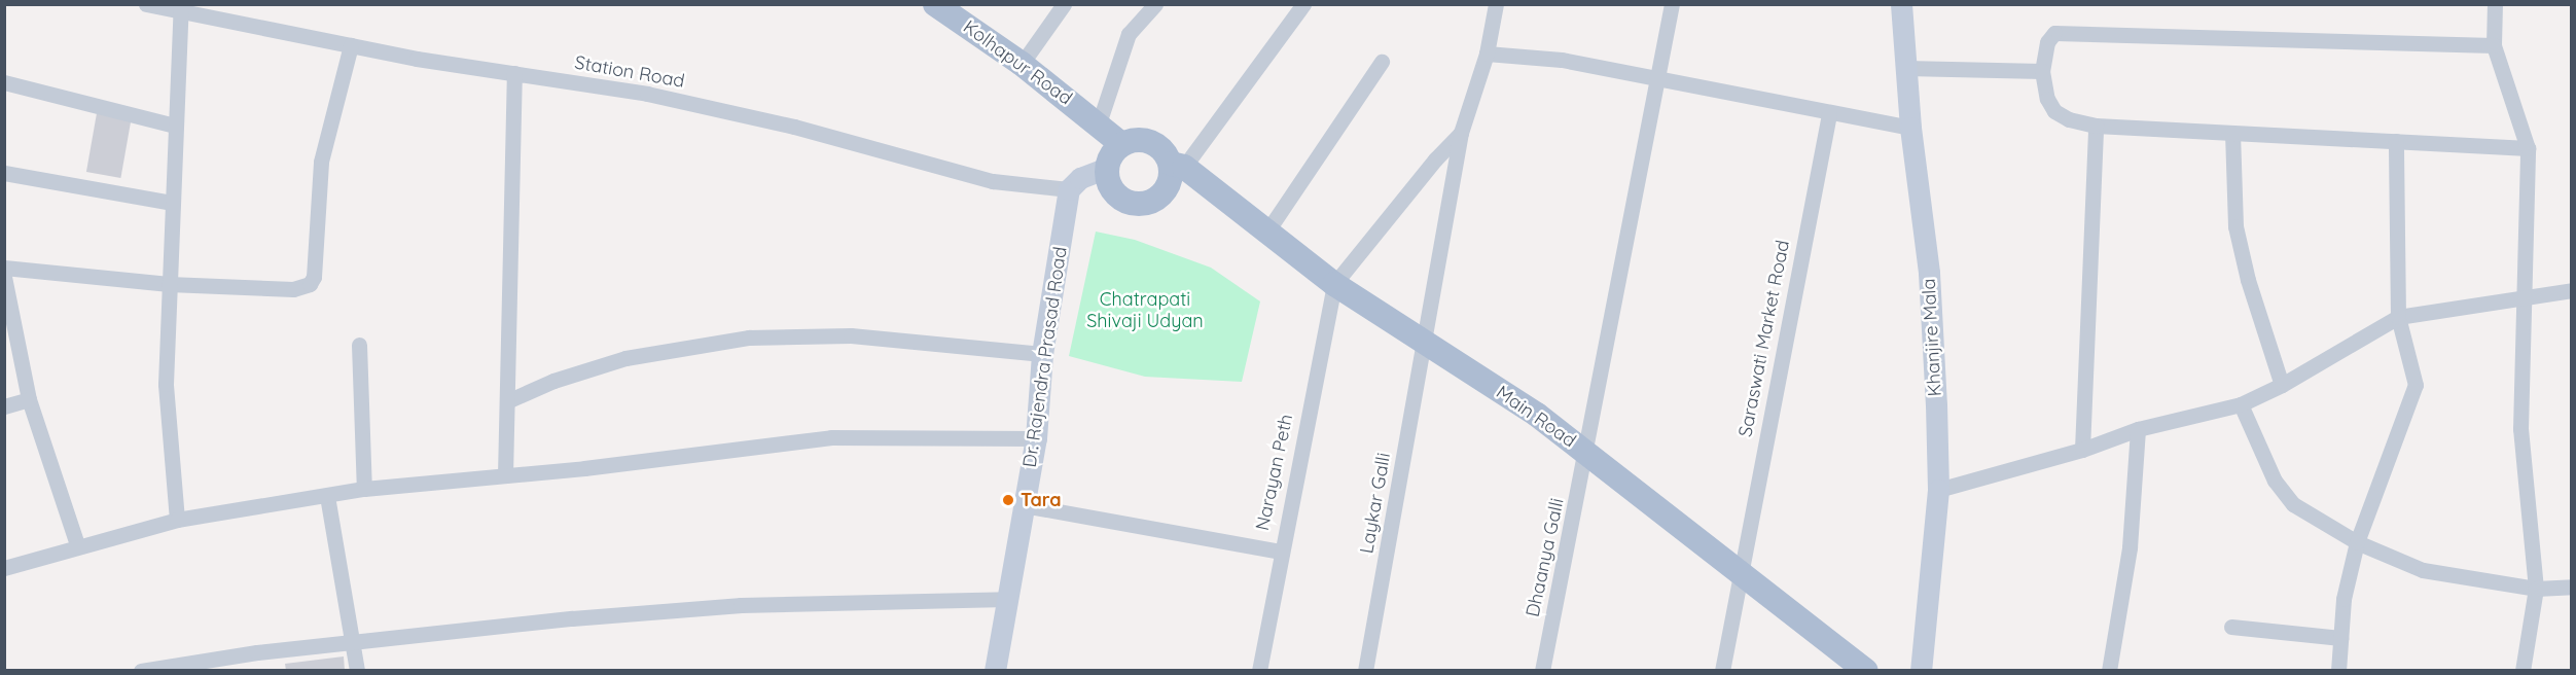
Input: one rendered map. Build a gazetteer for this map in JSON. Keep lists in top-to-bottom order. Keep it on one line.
{"streets":{"main road":["Kolhapur Road","Main Road"],"street":["Station Road","Khanjire Mala","Saraswati Market Road","Dr. Rajendra Prasad Road","Narayan Peth","Laykar Galli","Dhaanya Galli"]},"crossings":[["Kolhapur Road","Main Road"],["Station Road","Dr. Rajendra Prasad Road"],["Saraswati Market Road","Main Road"],["Main Road","Narayan Peth"],["Main Road","Laykar Galli"],["Main Road","Dhaanya Galli"]],"parks":["Chatrapati Shivaji Udyan"],"places":["Tara"]}
